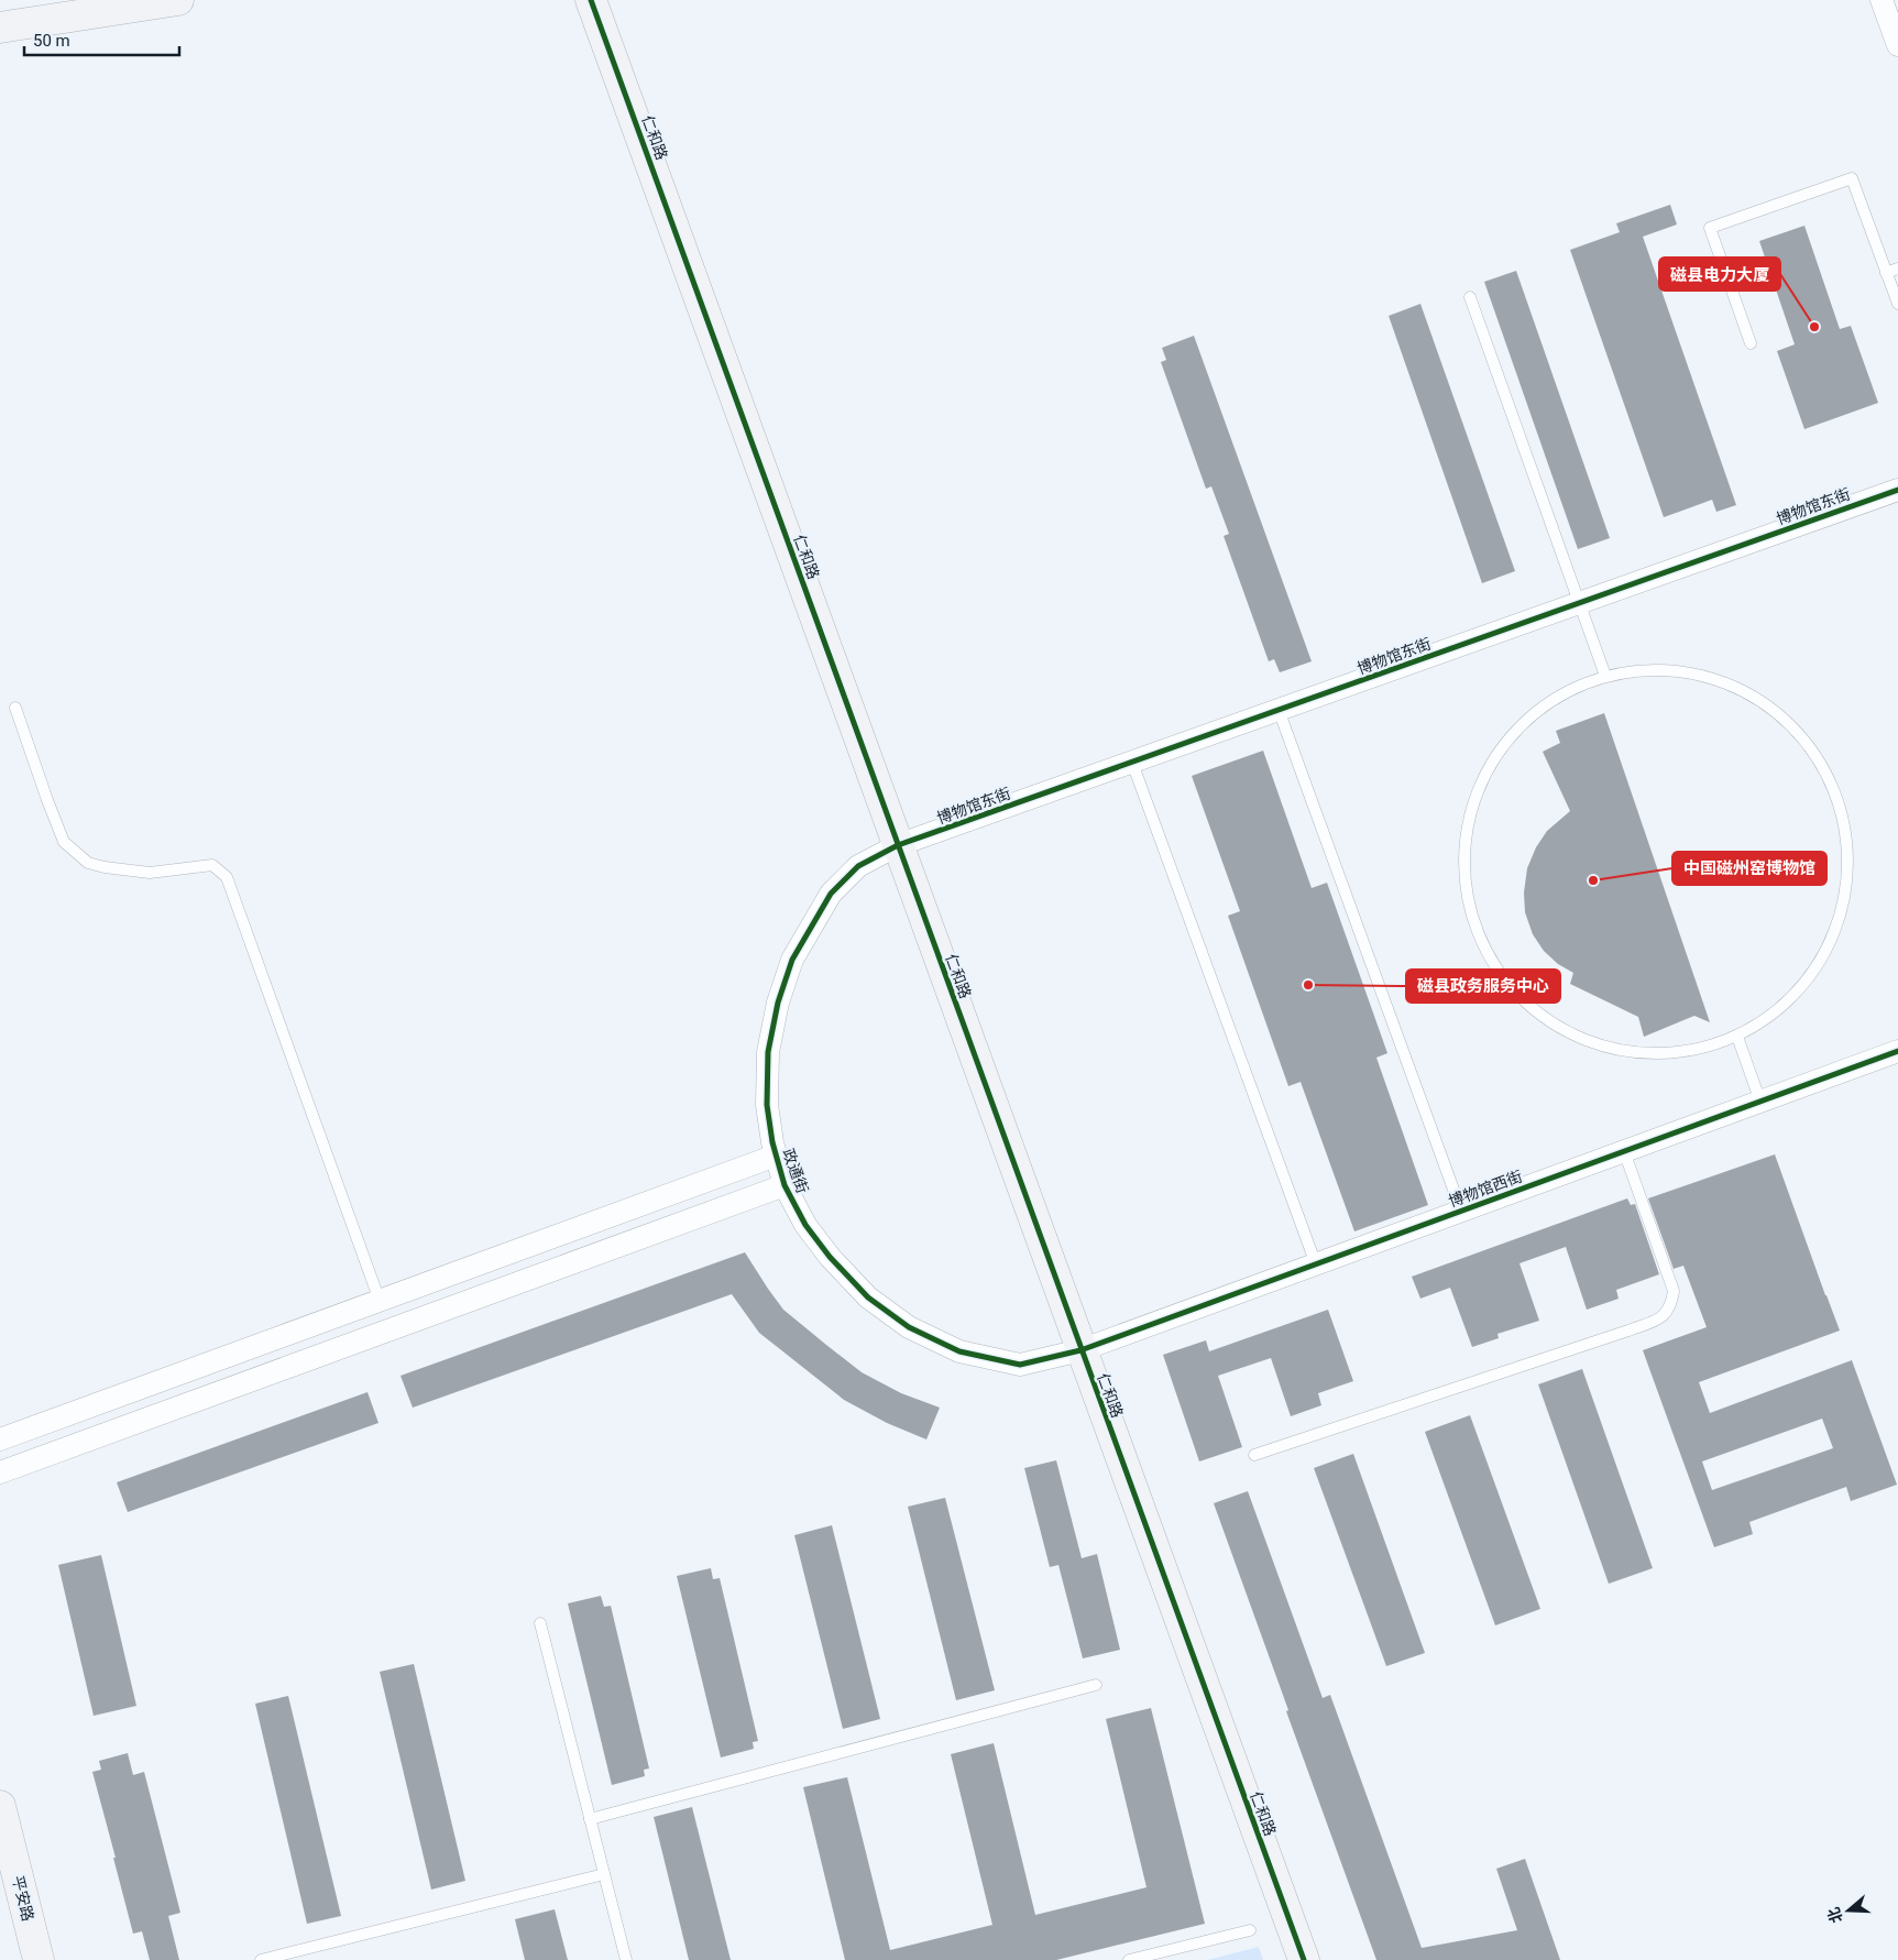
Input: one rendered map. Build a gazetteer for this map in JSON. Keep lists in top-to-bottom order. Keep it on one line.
{"streets":{"street":["仁和路","博物馆东街","政通街","博物馆西街","平安路"]},"crossings":[["仁和路","博物馆东街"],["仁和路","政通街"],["仁和路","博物馆西街"],["博物馆东街","政通街"],["政通街","博物馆西街"]],"places":["磁县电力大厦","中国磁州窑博物馆","磁县政务服务中心"],"scale_bar":"50 m","north":"left"}
